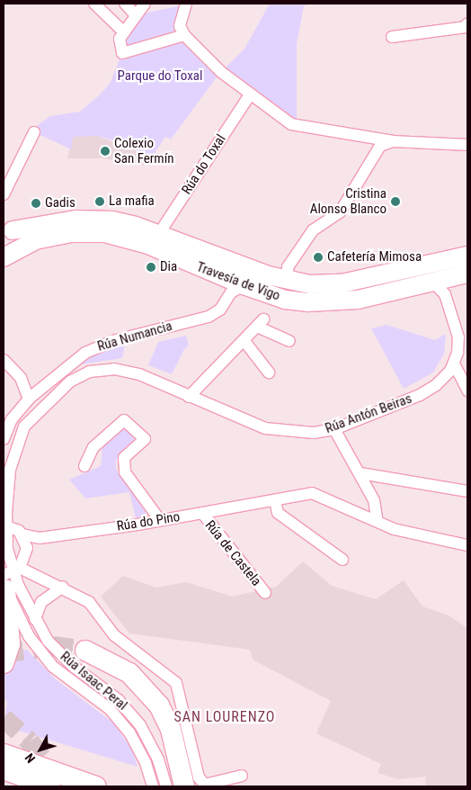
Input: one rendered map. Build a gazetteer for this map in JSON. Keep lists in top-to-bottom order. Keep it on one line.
{"streets":{"main road":["Travesía de Vigo"],"street":["Rúa do Toxal","Rúa Numancia","Rúa Antón Beiras","Rúa do Pino","Rúa de Castela","Rúa Isaac Peral"]},"crossings":[["Rúa do Toxal","Travesía de Vigo"],["Travesía de Vigo","Rúa Numancia"],["Rúa Antón Beiras","Rúa Isaac Peral"],["Rúa do Pino","Rúa de Castela"]],"districts":["SAN LOURENZO"],"parks":["Parque do Toxal"],"places":["Colexio San Fermín","La mafia","Cristina Alonso Blanco","Gadis","Cafetería Mimosa","Dia"],"north":"bottom left"}
